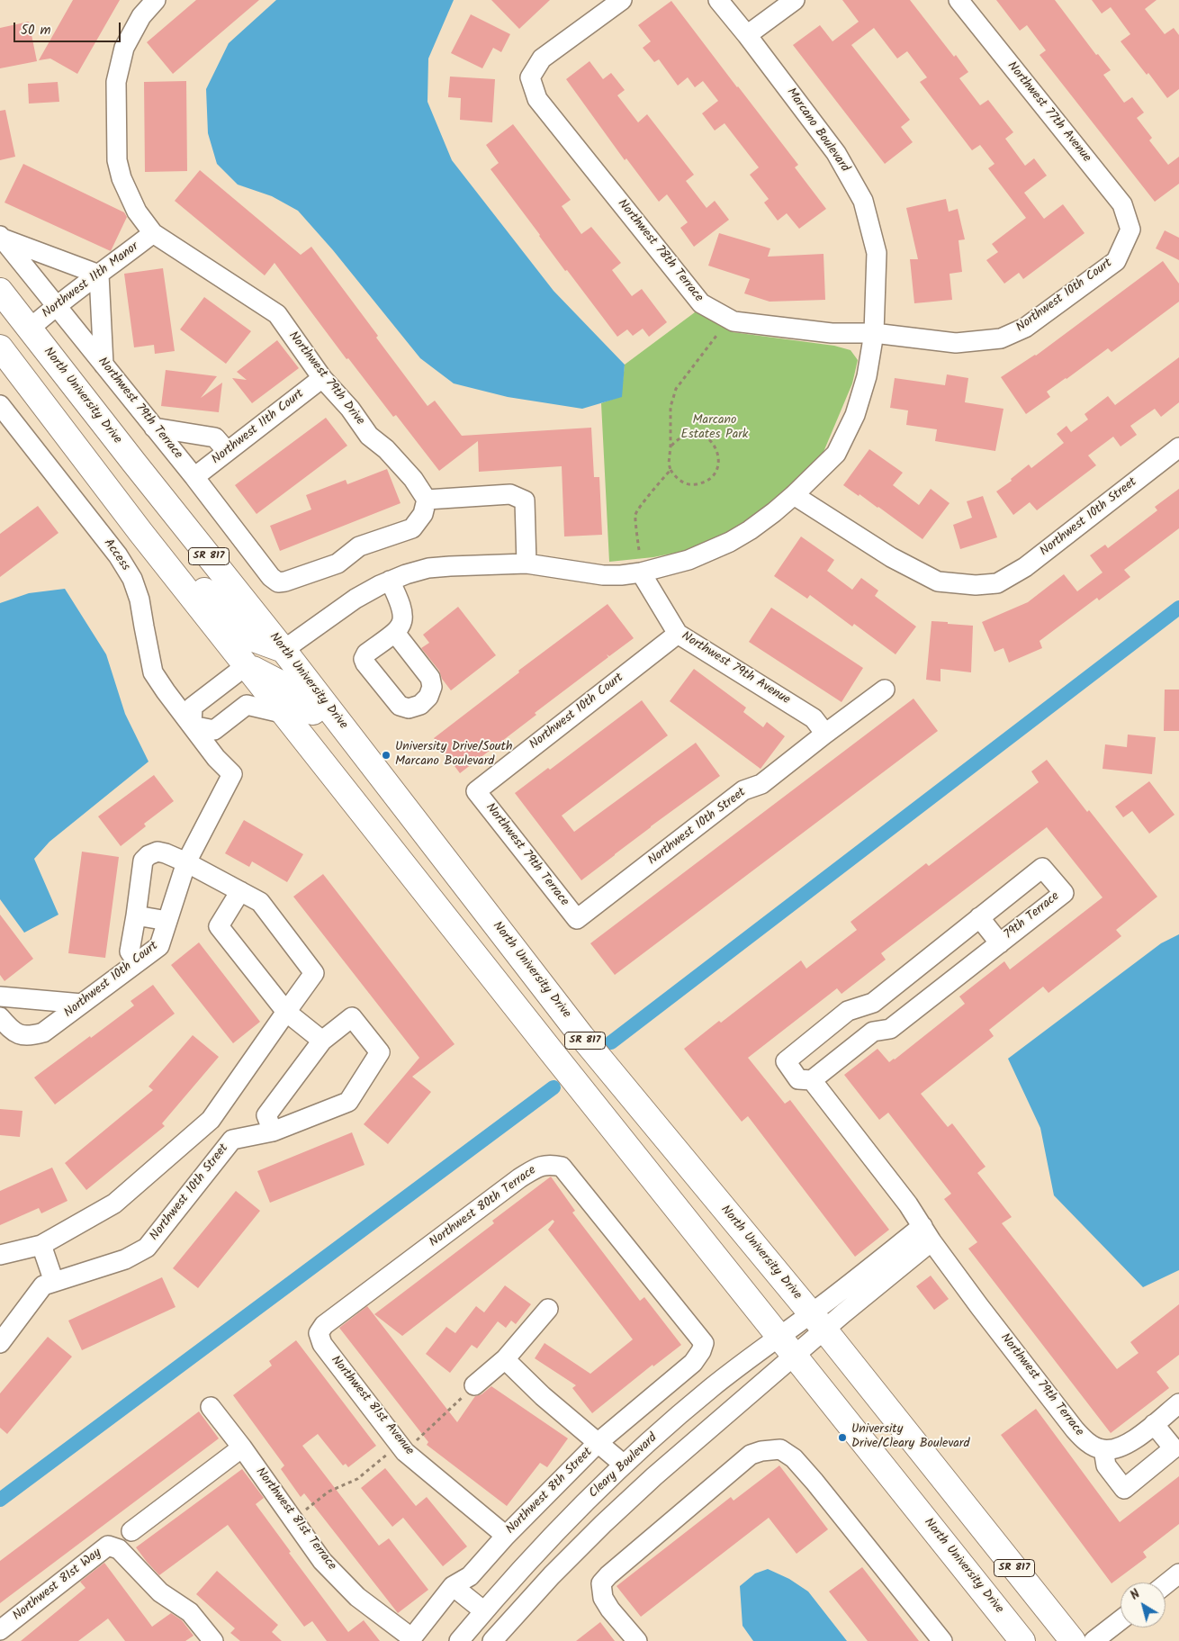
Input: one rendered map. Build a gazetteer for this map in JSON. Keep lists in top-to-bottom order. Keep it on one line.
{"streets":{"main road":["North University Drive","SR 817"],"street":["Northwest 77th Avenue","Marcano Boulevard","Northwest 78th Terrace","Northwest 11th Manor","Northwest 10th Court","Northwest 79th Drive","Northwest 79th Terrace","Northwest 11th Court","Northwest 10th Street","Access","Northwest 79th Avenue","79th Terrace","Northwest 80th Terrace","Northwest 81st Avenue","Cleary Boulevard","Northwest 8th Street","Northwest 81st Terrace","Northwest 81st Way"]},"crossings":[["Northwest 77th Avenue","Northwest 10th Court"],["Marcano Boulevard","Northwest 78th Terrace"],["Marcano Boulevard","Northwest 10th Court"],["Marcano Boulevard","North University Drive"],["Marcano Boulevard","Northwest 10th Street"],["Marcano Boulevard","Northwest 79th Avenue"],["Northwest 78th Terrace","Northwest 10th Court"],["Northwest 11th Manor","Northwest 79th Drive"],["Northwest 11th Manor","North University Drive"],["Northwest 11th Manor","Northwest 79th Terrace"],["Northwest 10th Court","Northwest 79th Terrace"],["Northwest 10th Court","Access"],["Northwest 10th Court","Northwest 79th Avenue"],["Northwest 79th Drive","Northwest 79th Terrace"],["Northwest 79th Drive","Northwest 11th Court"],["North University Drive","Cleary Boulevard"],["Northwest 79th Terrace","Northwest 11th Court"],["Northwest 79th Terrace","Northwest 10th Street"],["Northwest 79th Terrace","79th Terrace"],["Northwest 10th Street","Northwest 79th Avenue"],["Northwest 80th Terrace","Northwest 81st Avenue"],["Northwest 80th Terrace","Northwest 8th Street"],["Northwest 81st Avenue","Northwest 8th Street"],["Northwest 8th Street","Northwest 81st Terrace"]],"parks":["Marcano Estates Park"],"places":["University Drive/South Marcano Boulevard","University Drive/Cleary Boulevard"],"scale_bar":"50 m","north":"top left"}
